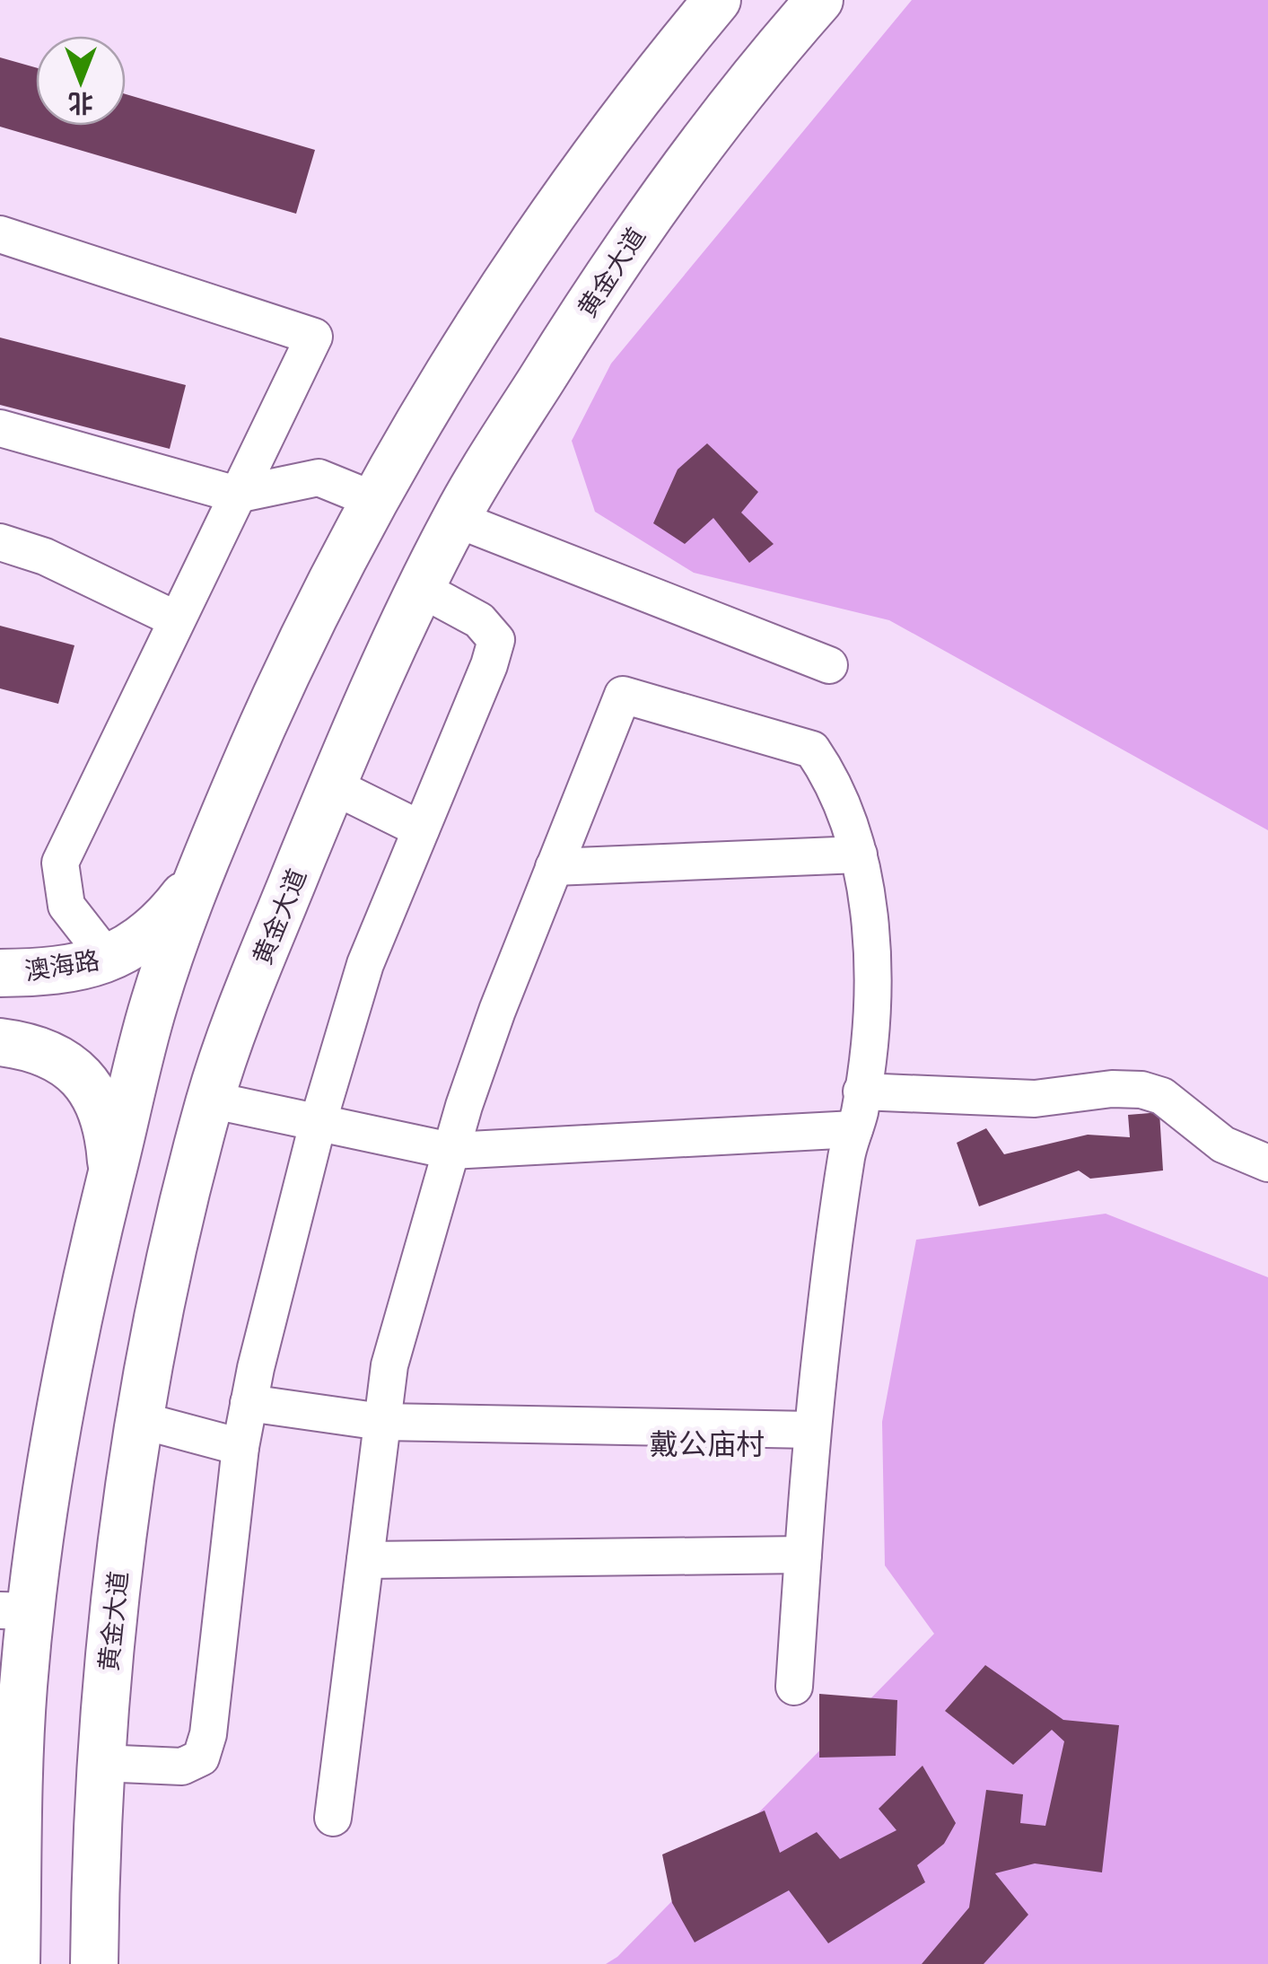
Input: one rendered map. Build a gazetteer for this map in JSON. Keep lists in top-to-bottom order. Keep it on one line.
{"streets":{"main road":["黄金大道","澳海路"]},"districts":["戴公庙村"],"north":"bottom"}
